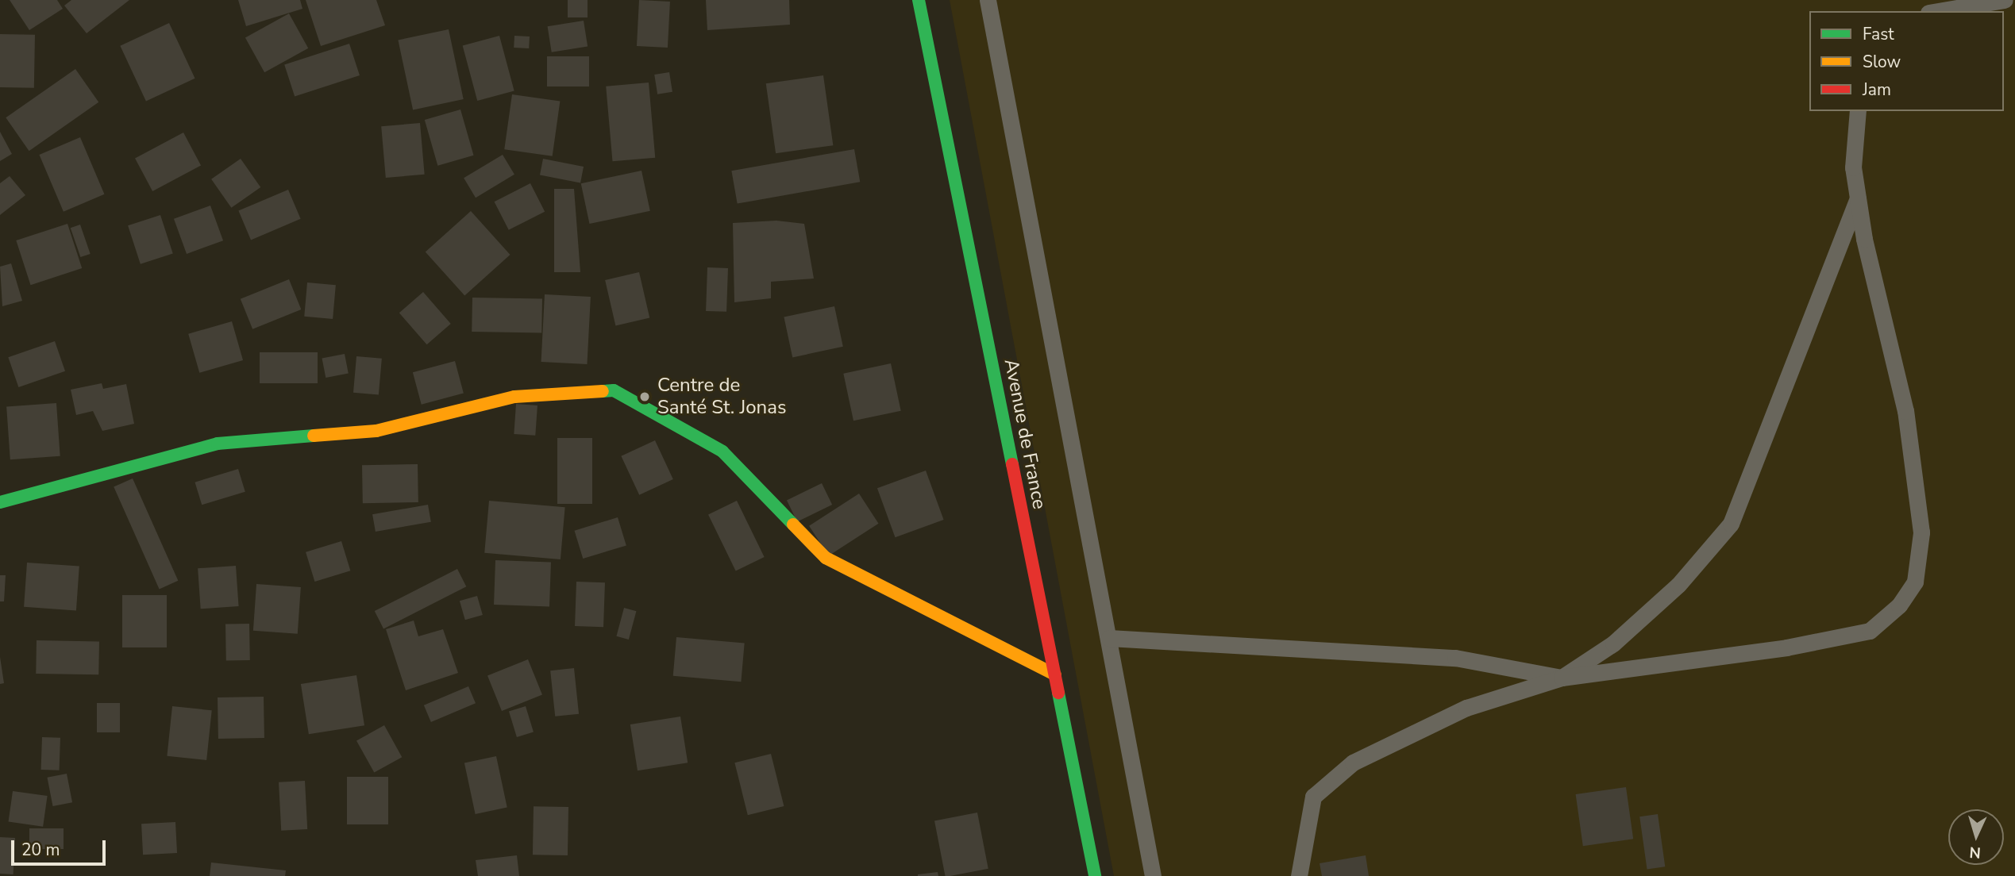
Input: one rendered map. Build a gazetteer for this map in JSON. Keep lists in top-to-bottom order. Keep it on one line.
{"streets":{"street":["Avenue de France"]},"places":["Centre de Santé St. Jonas"],"legend":["Fast","Slow","Jam"],"scale_bar":"20 m","north":"bottom"}
